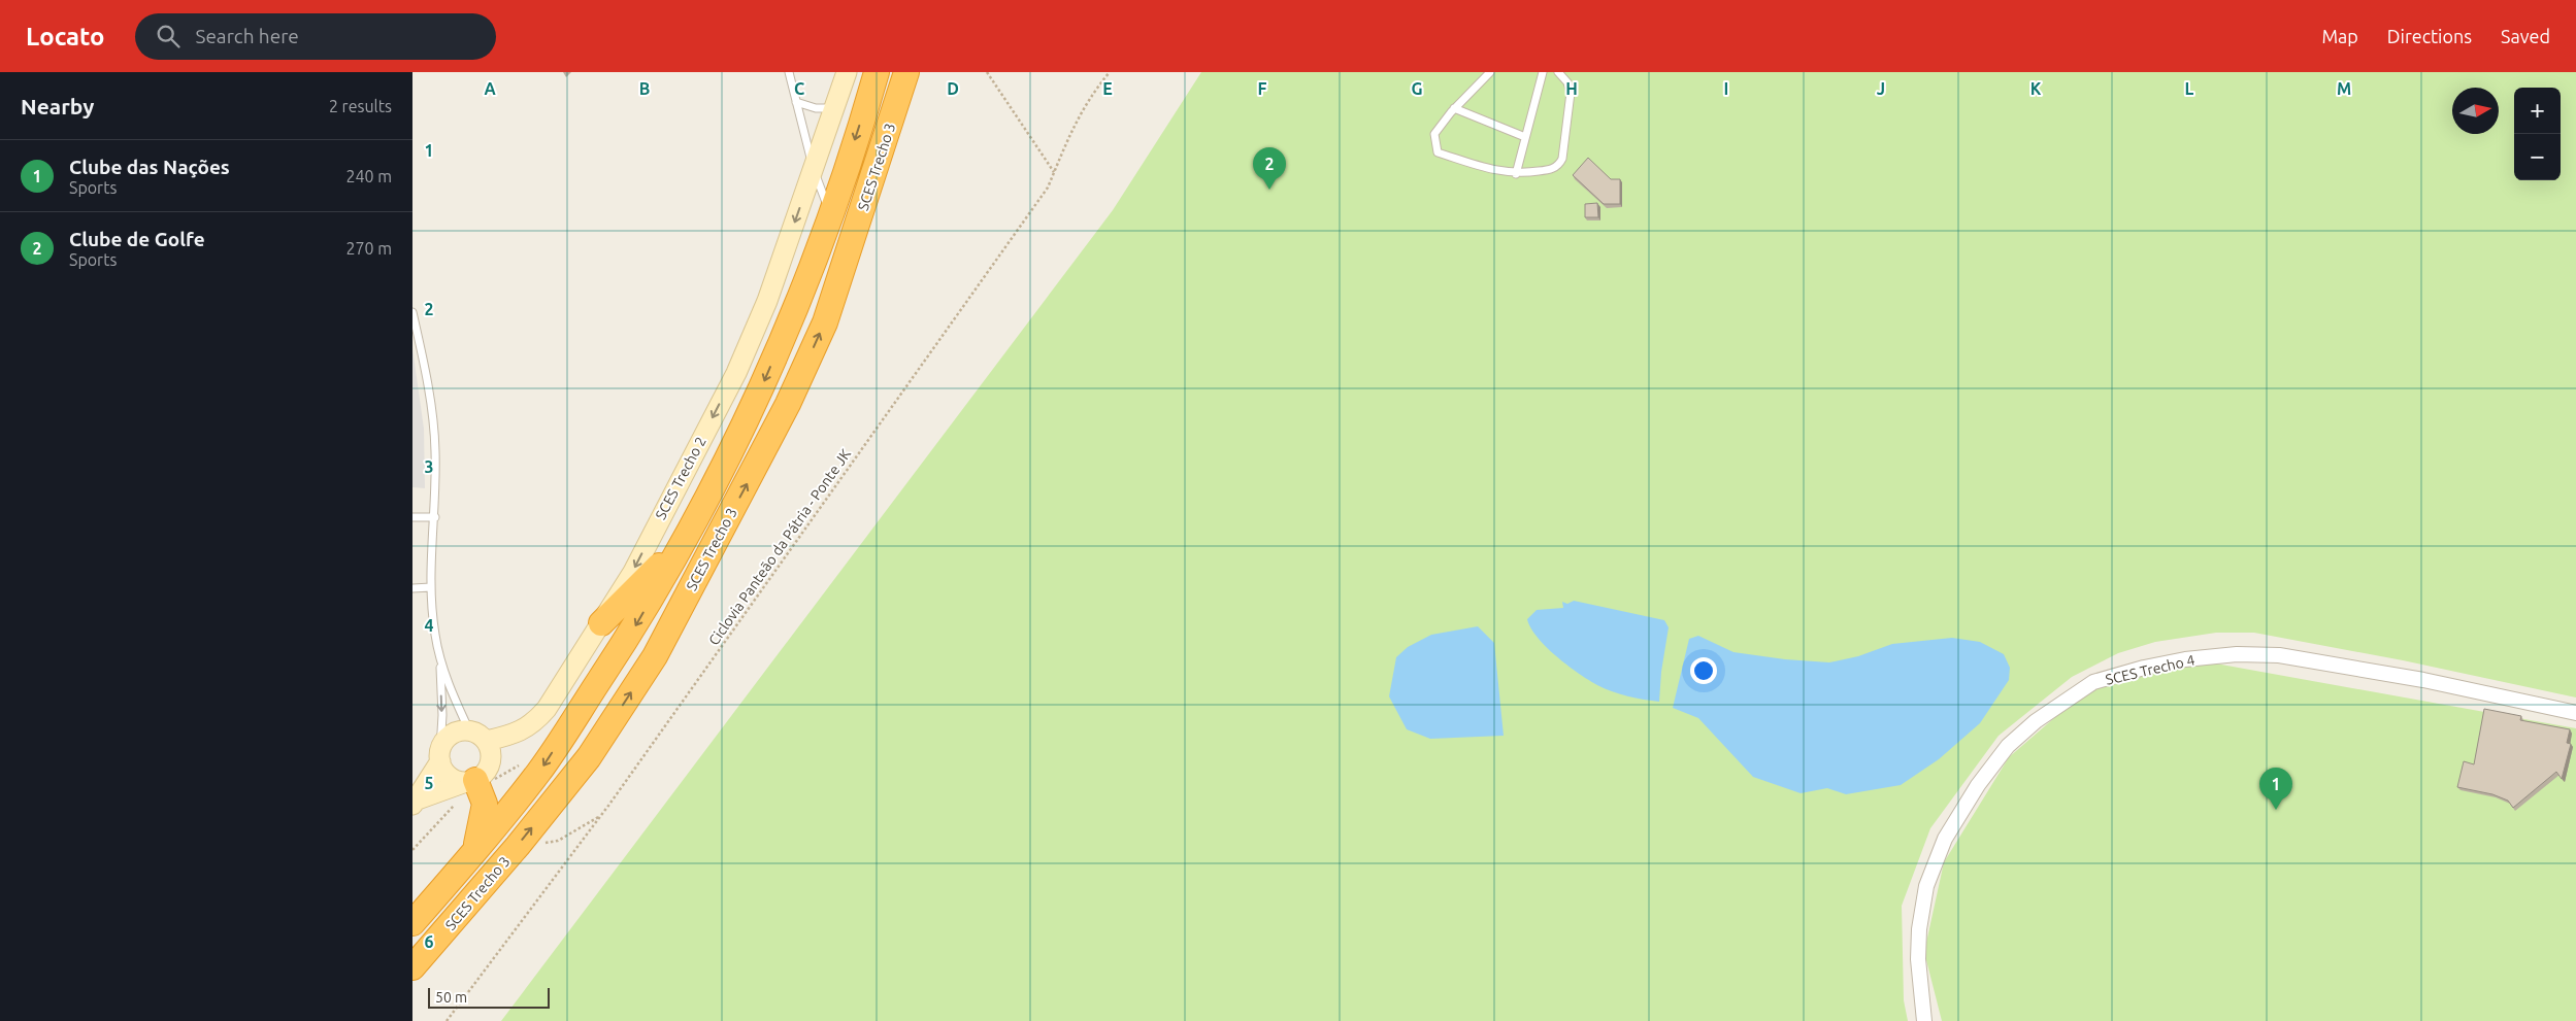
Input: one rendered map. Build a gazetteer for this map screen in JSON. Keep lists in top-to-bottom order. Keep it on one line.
{"streets":{"highway":["SCES Trecho 3"],"street":["SCES Trecho 2","SCES Trecho 4"],"path":["Ciclovia Panteão da Pátria - Ponte JK"]},"one_way":["SCES Trecho 2"],"scale_bar":"50 m","north":"right","page":{"header":"Locato","search":"Search here","nav":["Map","Directions","Saved"],"heading":["Nearby","2 results"],"map_buttons":["+","−"],"list":[{"mark":"1","name":"Clube das Nações","note":"Sports","value":"240 m"},{"mark":"2","name":"Clube de Golfe","note":"Sports","value":"270 m"}],"pins":["2","1"],"scale":"50 m"},"grid":{"columns":["A","B","C","D","E","F","G","H","I","J","K","L","M"],"rows":["1","2","3","4","5","6"]}}
